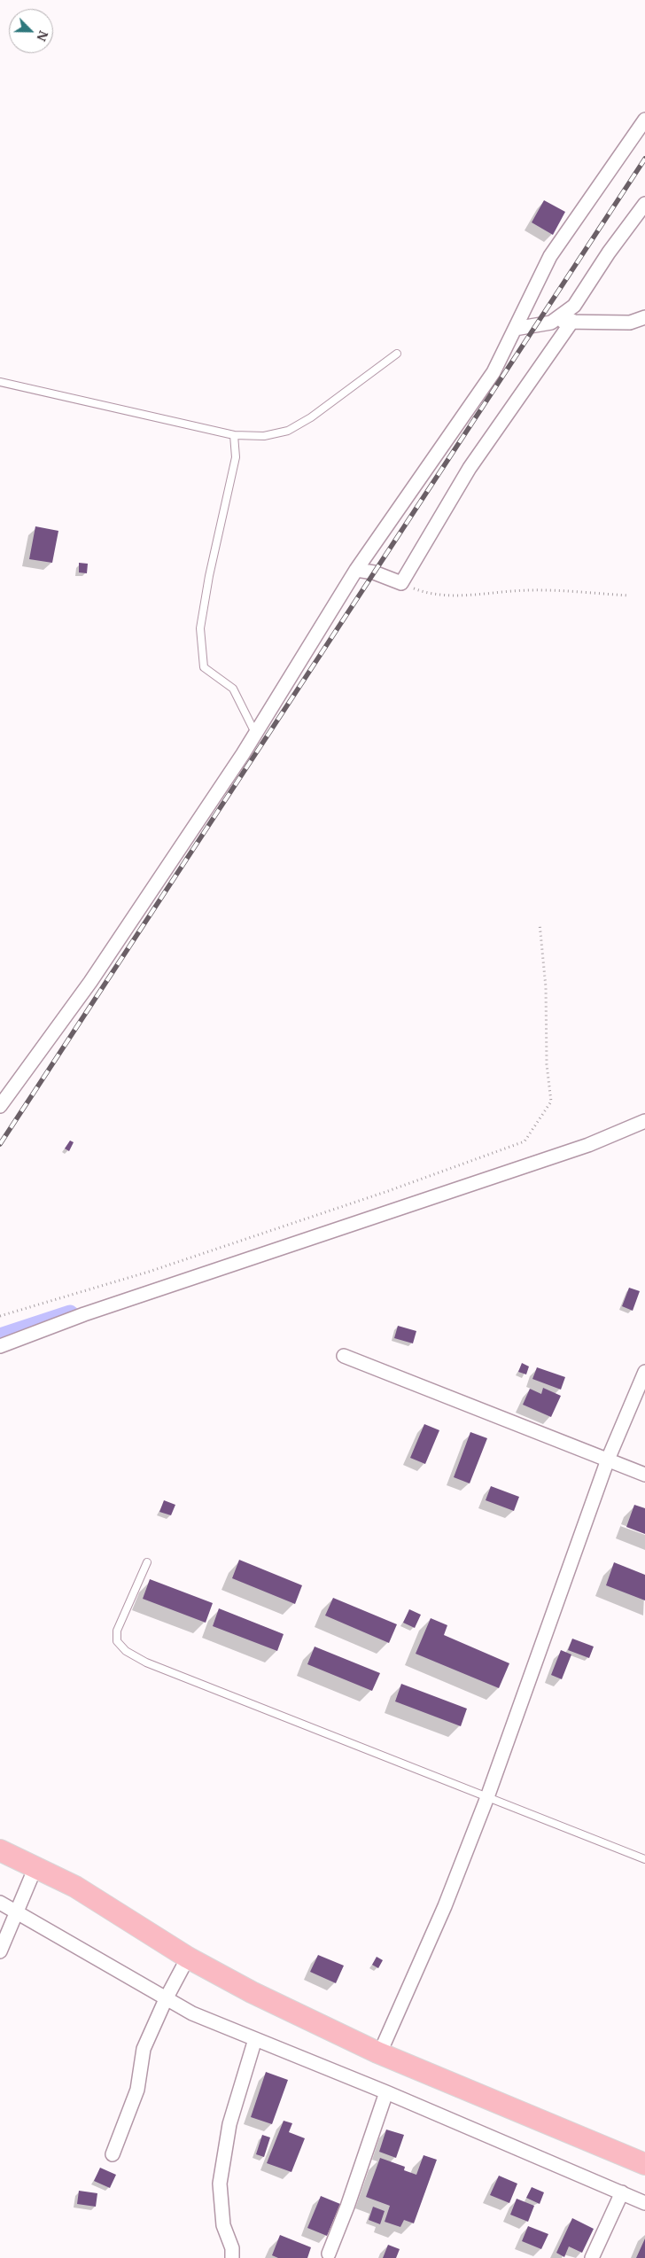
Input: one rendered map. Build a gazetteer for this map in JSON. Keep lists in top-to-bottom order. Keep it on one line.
{"north":"bottom right"}
